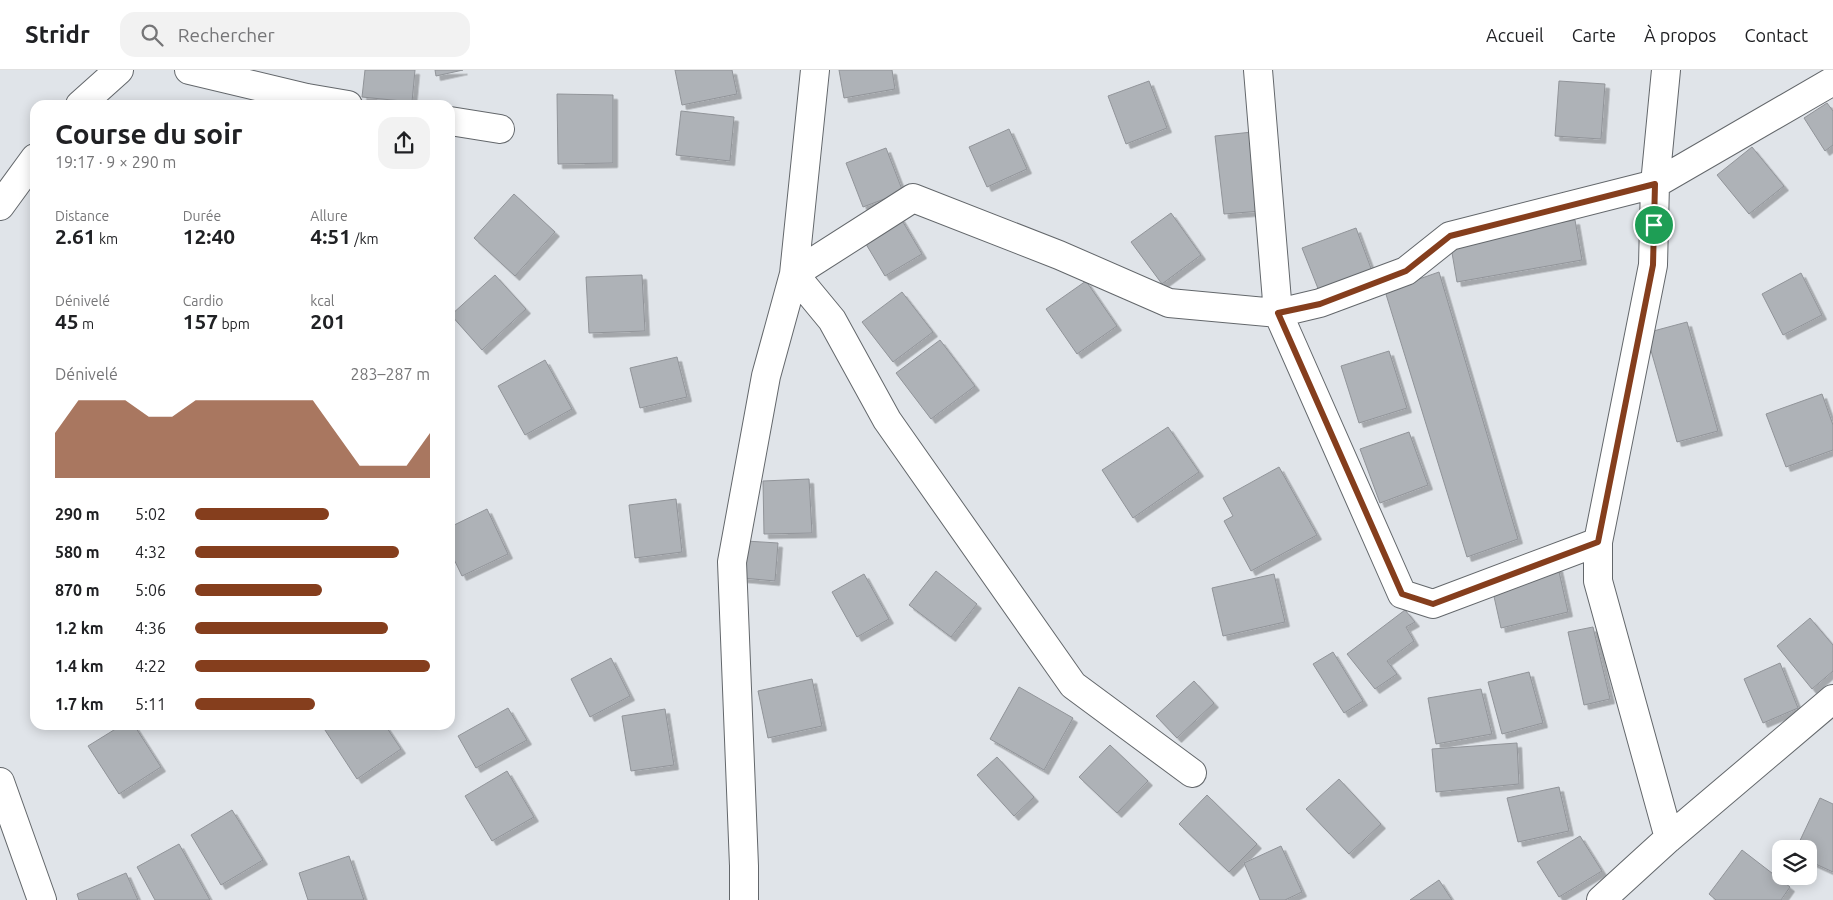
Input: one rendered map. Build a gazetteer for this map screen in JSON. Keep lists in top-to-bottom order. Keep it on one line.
{"page":{"header":"Stridr","search":"Rechercher","nav":["Accueil","Carte","À propos","Contact"],"heading":["Course du soir","19:17 · 9 × 290 m"],"stats":[["Distance","2.61 km"],["Durée","12:40"],["Allure","4:51 /km"],["Dénivelé","45 m"],["Cardio","157 bpm"],["kcal","201"]],"chart":["Dénivelé","283–287 m"],"list":[{"name":"290 m","note":"5:02"},{"name":"580 m","note":"4:32"},{"name":"870 m","note":"5:06"},{"name":"1.2 km","note":"4:36"},{"name":"1.4 km","note":"4:22"},{"name":"1.7 km","note":"5:11"}]}}
